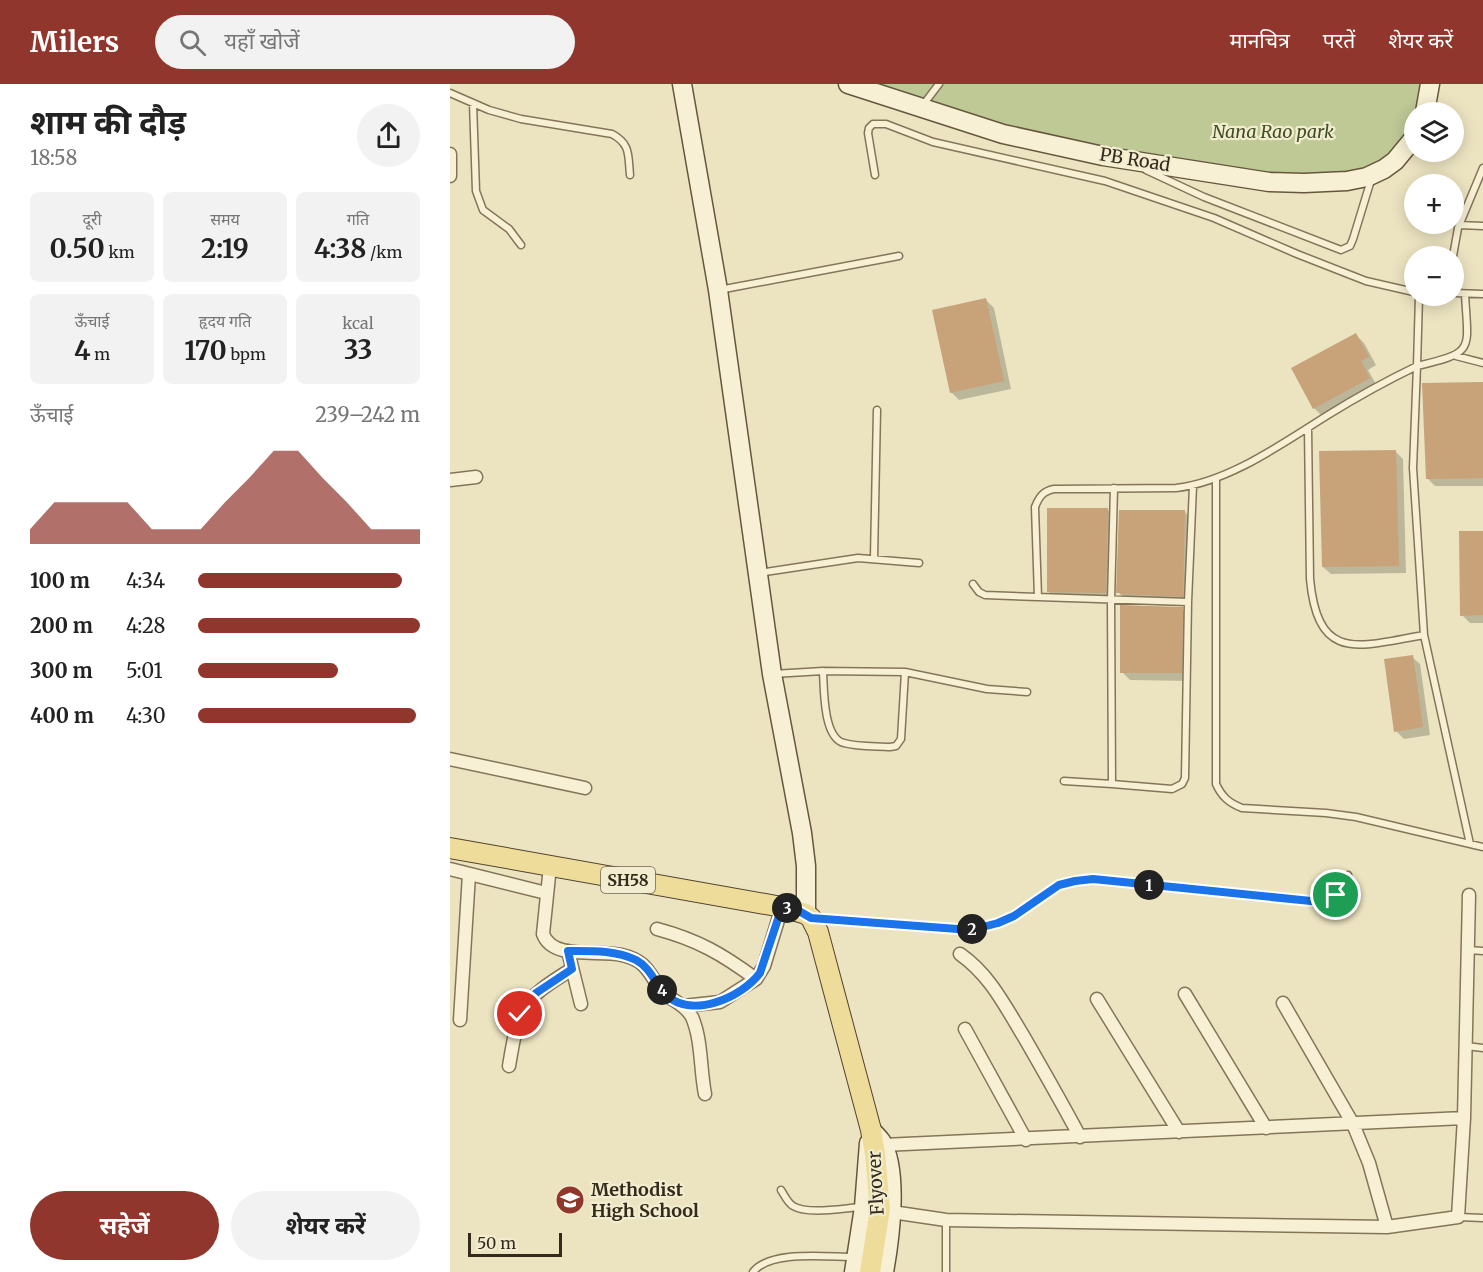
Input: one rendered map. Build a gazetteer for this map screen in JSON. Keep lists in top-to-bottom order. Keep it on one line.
{"streets":{"main road":["SH58","Flyover"],"street":["PB Road"]},"crossings":[["SH58","Flyover"]],"parks":["Nana Rao park"],"places":{"school or university":["Methodist High School"]},"scale_bar":"50 m","page":{"header":"Milers","search":"यहाँ खोजें","nav":["मानचित्र","परतें","शेयर करें"],"heading":["शाम की दौड़","18:58"],"map_buttons":["+","−"],"stats":[["दूरी","0.50 km"],["समय","2:19"],["गति","4:38 /km"],["ऊँचाई","4 m"],["हृदय गति","170 bpm"],["kcal","33"]],"chart":["ऊँचाई","239–242 m"],"list":[{"name":"100 m","note":"4:34"},{"name":"200 m","note":"4:28"},{"name":"300 m","note":"5:01"},{"name":"400 m","note":"4:30"}],"pins":["1","3","2","4"],"buttons":["सहेजें","शेयर करें"],"scale":"50 m"}}
